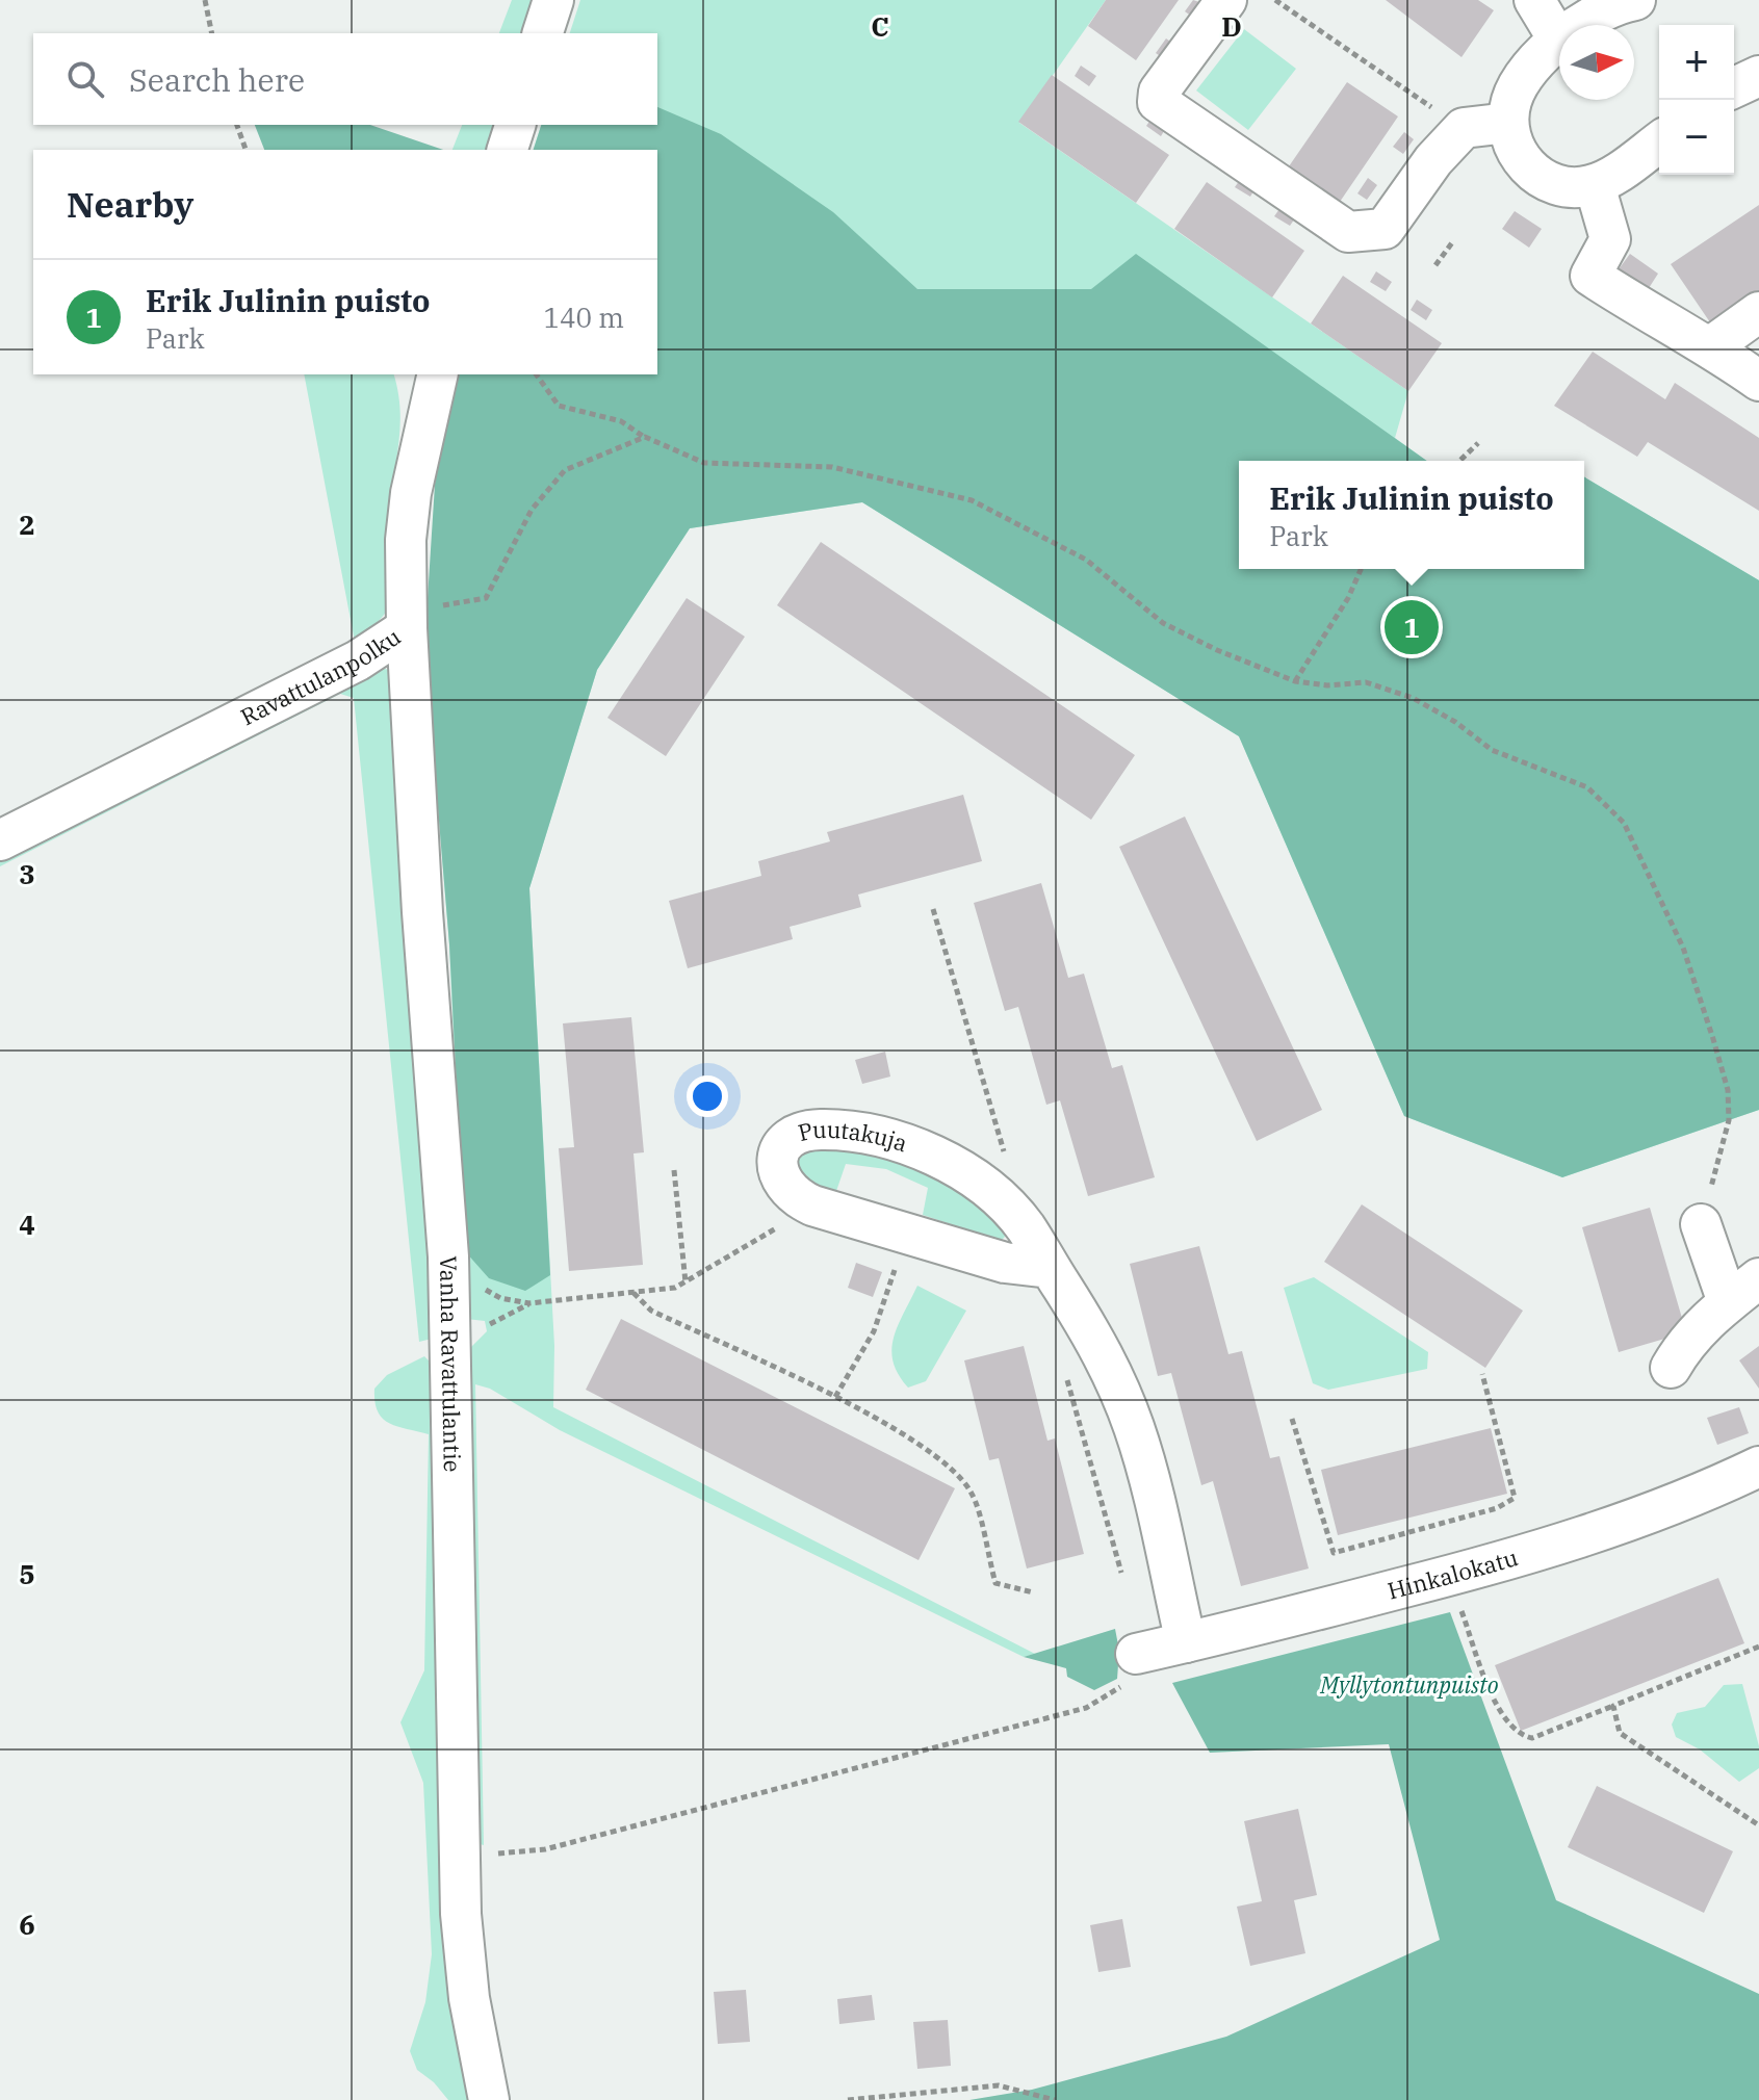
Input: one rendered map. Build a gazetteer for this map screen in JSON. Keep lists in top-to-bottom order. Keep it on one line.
{"streets":{"street":["Ravattulanpolku","Puutakuja","Vanha Ravattulantie","Hinkalokatu"]},"crossings":[["Ravattulanpolku","Vanha Ravattulantie"],["Puutakuja","Hinkalokatu"]],"parks":["Myllytontunpuisto"],"north":"right","page":{"map_buttons":["+","−"],"search":"Search here","heading":"Nearby","list":[{"mark":"1","name":"Erik Julinin puisto","note":"Park","value":"140 m"}],"popup":["Erik Julinin puisto","Park"],"pins":"1"},"grid":{"columns":["C","D"],"rows":["2","3","4","5","6"]}}
